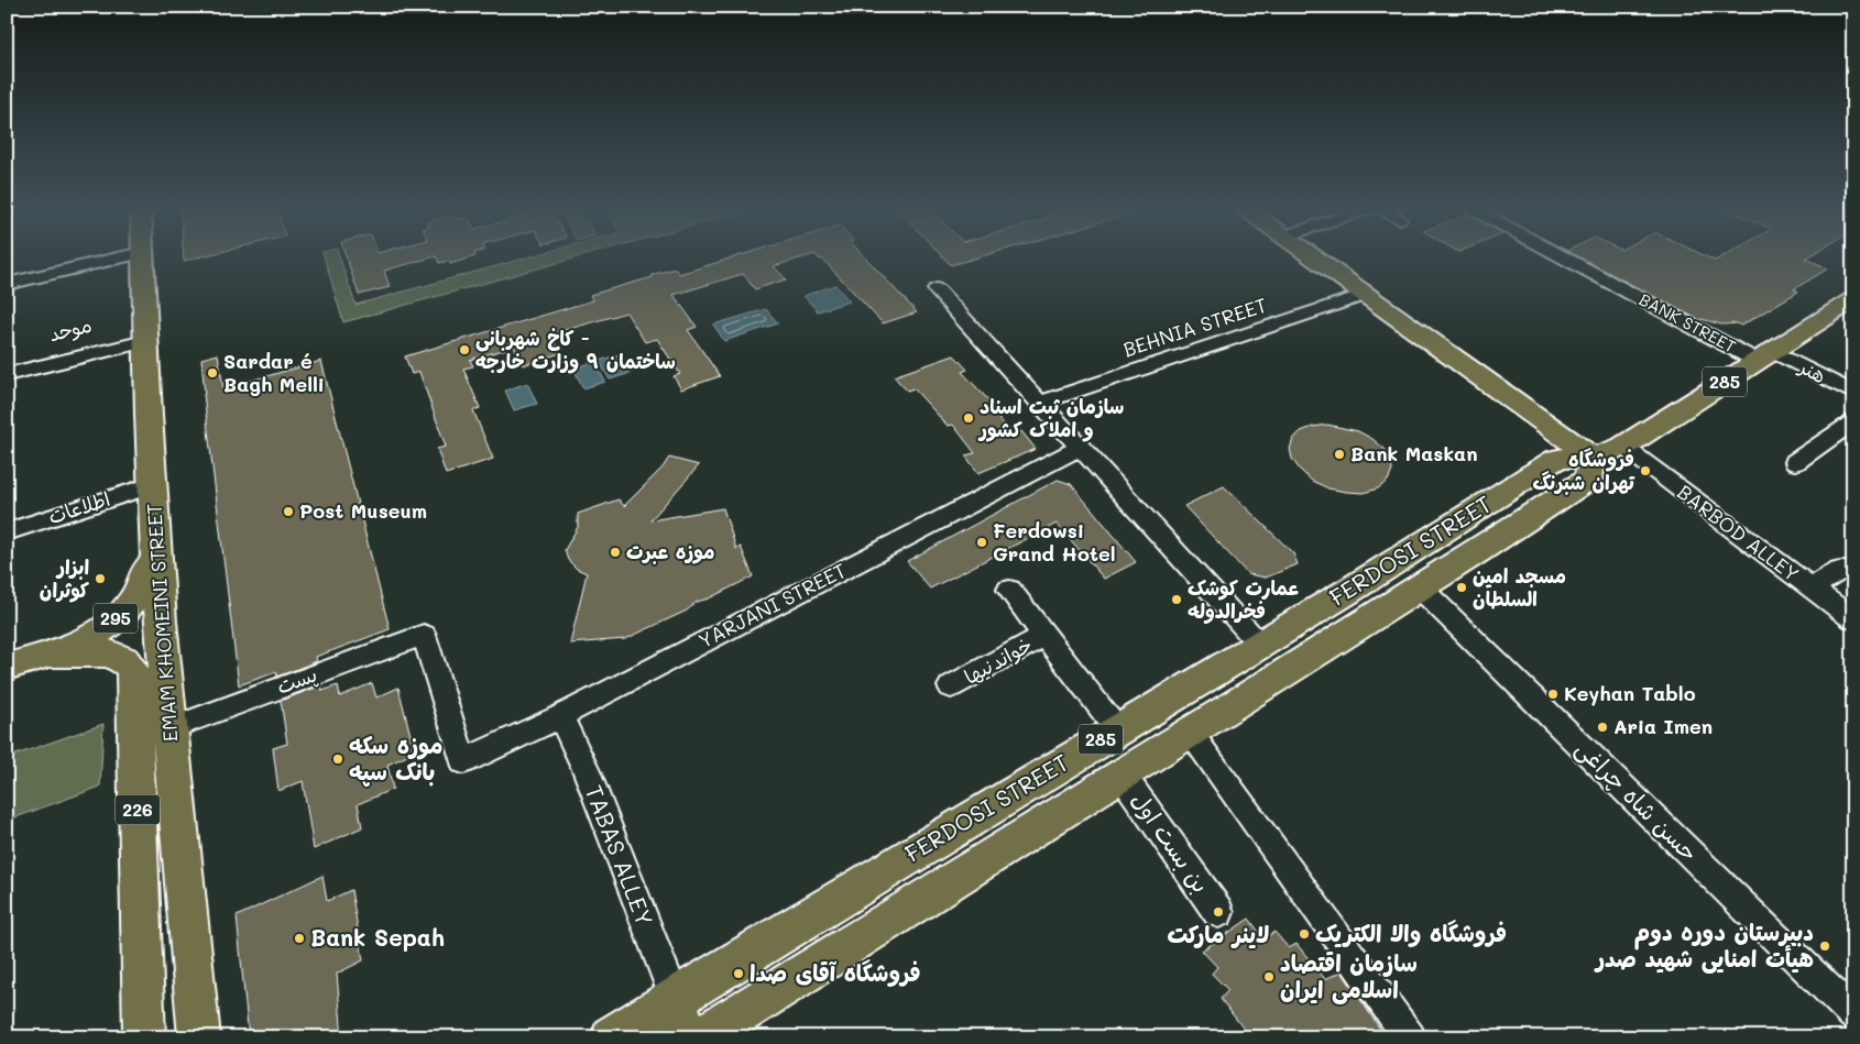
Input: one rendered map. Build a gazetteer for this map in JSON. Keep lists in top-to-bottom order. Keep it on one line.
{"streets":{"main road":["285","FERDOSI STREET","295","EMAM KHOMEINI STREET","226"],"street":["BANK STREET","BEHNIA STREET","موحد","هنر","اطلاعات","BARBOD ALLEY","YARJANI STREET","خواندنیها","پست","حسن شاه چراغی","بن بست اول","TABAS ALLEY"]},"crossings":[["BANK STREET","هنر"],["BANK STREET","285"],["موحد","EMAM KHOMEINI STREET"],["هنر","285"],["285","BARBOD ALLEY"],["285","FERDOSI STREET"],["اطلاعات","EMAM KHOMEINI STREET"],["BARBOD ALLEY","FERDOSI STREET"],["FERDOSI STREET","حسن شاه چراغی"],["FERDOSI STREET","بن بست اول"],["FERDOSI STREET","TABAS ALLEY"],["YARJANI STREET","پست"],["YARJANI STREET","TABAS ALLEY"],["295","EMAM KHOMEINI STREET"],["EMAM KHOMEINI STREET","پست"]],"places":["کاخ شهربانی - ساختمان ۹ وزارت خارجه","Sardar é Bagh Melli","سازمان ثبت اسناد و املاک کشور","Bank Maskan","فروشگاه تهران شبرنگ","Post Museum","Ferdowsi Grand Hotel","موزه عبرت","ابزار کوثران","مسجد امین السلطان","عمارت کوشک فخرالدوله","Keyhan Tablo","Aria Imen","موزه سکه بانک سپه","لاینر مارکت","فروشگاه والا الکتریک","Bank Sepah","دبیرستان دوره دوم هیأت امنایی شهید صدر","فروشگاه آقای صدا","سازمان اقتصاد اسلامی ایران"]}
